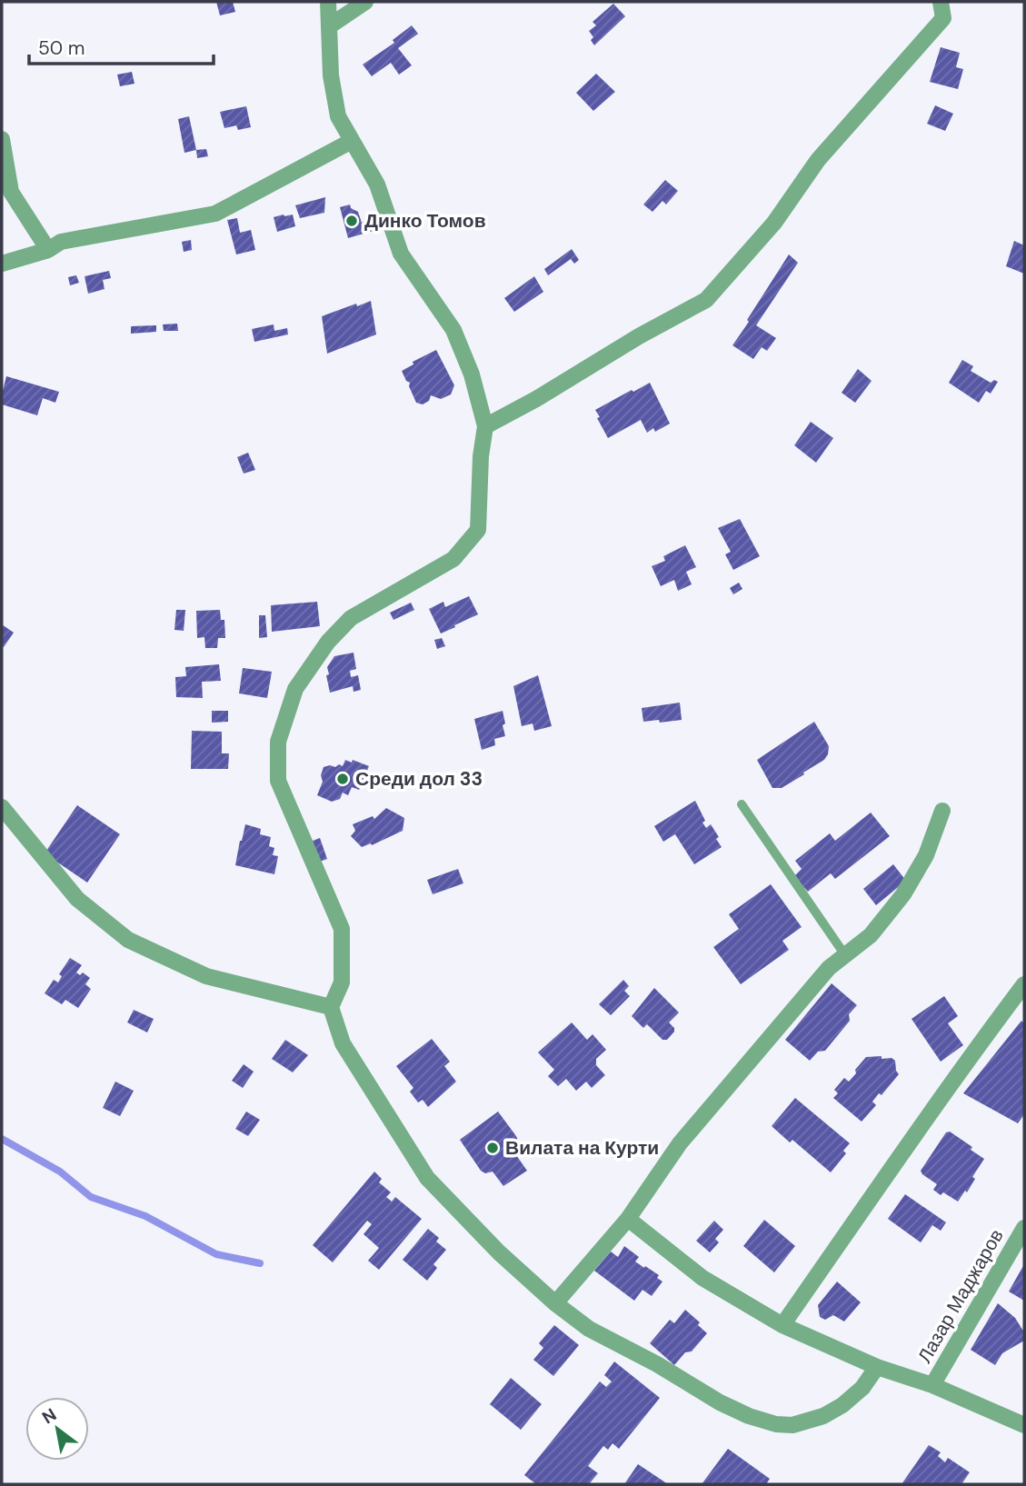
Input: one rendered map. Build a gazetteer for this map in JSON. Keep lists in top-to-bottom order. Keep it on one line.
{"streets":{"street":["Лазар Маджаров"]},"places":["Динко Томов","Среди дол 33","Вилата на Курти"],"scale_bar":"50 m","north":"top left"}
